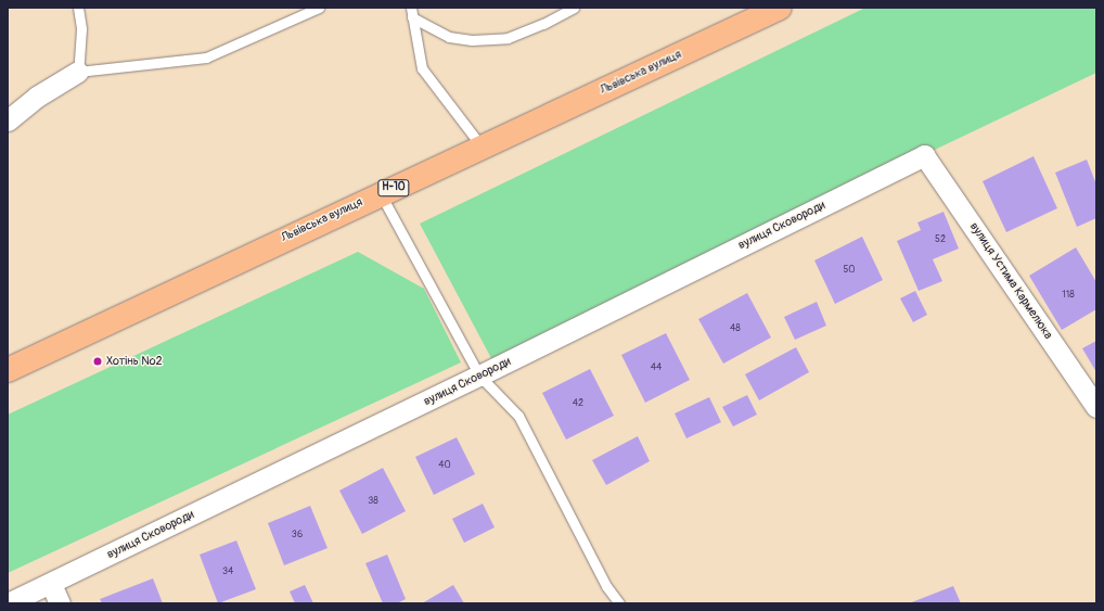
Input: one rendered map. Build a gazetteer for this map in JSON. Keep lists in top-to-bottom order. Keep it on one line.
{"streets":{"main road":["Львівська вулиця","Н-10"],"street":["вулиця Сковороди","вулиця Устима Кармелюка"]},"crossings":[["вулиця Сковороди","вулиця Устима Кармелюка"]],"places":["Хотінь №2"],"house_numbers":["52","50","118","48","44","42","40","38","36","34"]}
